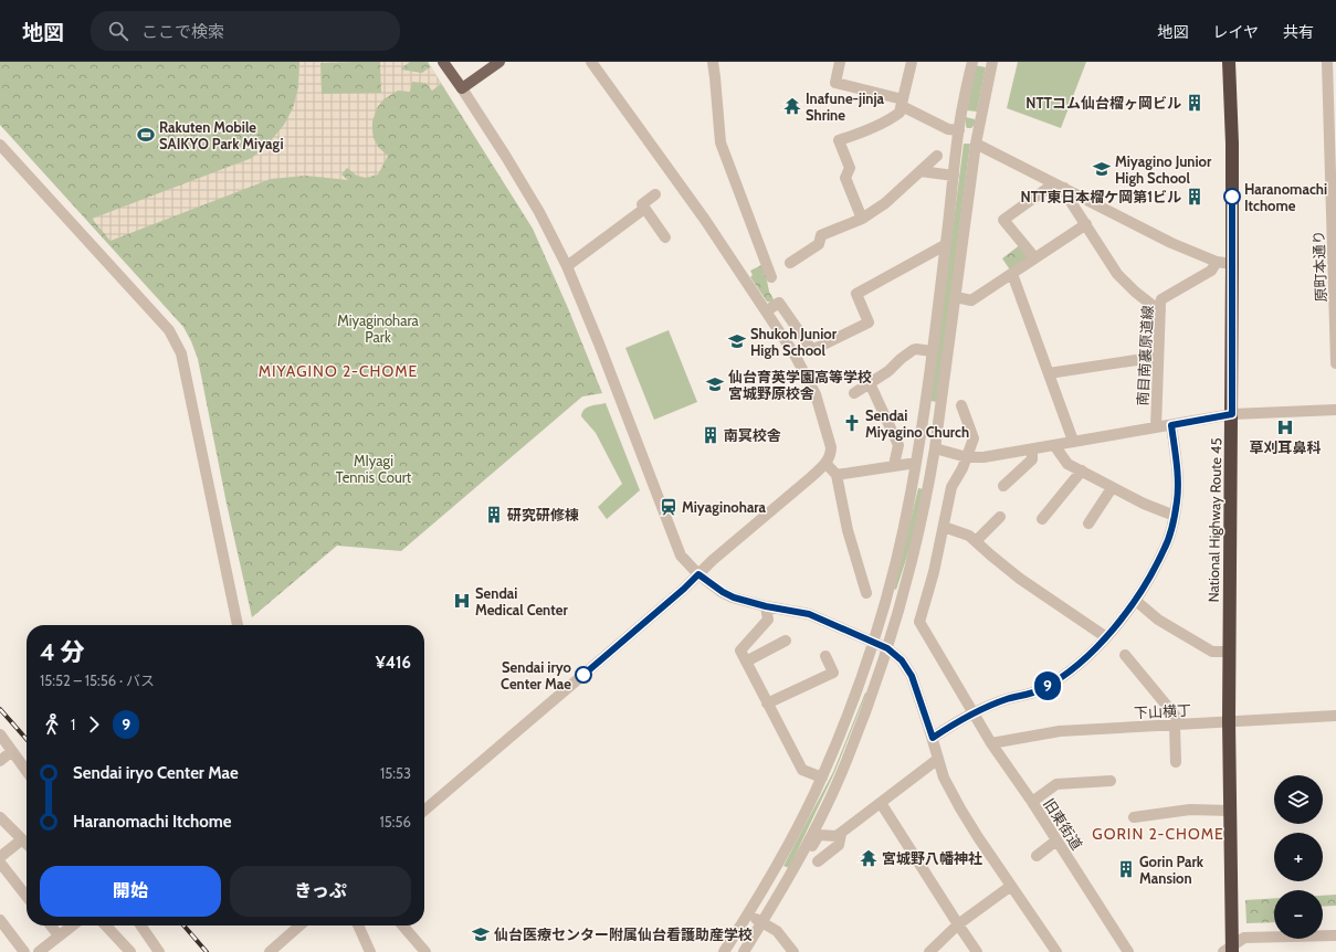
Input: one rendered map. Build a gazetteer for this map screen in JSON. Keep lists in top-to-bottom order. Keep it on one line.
{"streets":{"highway":["National Highway Route 45"],"street":["原町本通り","南目南裏原道線","下山横丁","旧東街道"]},"crossings":[["National Highway Route 45","下山横丁"],["下山横丁","旧東街道"]],"districts":["MIYAGINO 2-CHOME","GORIN 2-CHOME"],"parks":["Miyaginohara Park","MIyagi Tennis Court"],"places":{"building":["NTTコム仙台榴ヶ岡ビル","NTT東日本榴ケ岡第1ビル","南冥校舎","研究研修棟","Gorin Park Mansion"],"temple":["Inafune-jinja Shrine","宮城野八幡神社"],"sports":["Rakuten Mobile SAIKYO Park Miyagi"],"school or university":["Miyagino Junior High School","Shukoh Junior High School","仙台育英学園高等学校 宮城野原校舎","仙台医療センター附属仙台看護助産学校"],"other":["Haranomachi Itchome","Sendai iryo Center Mae"],"church":["Sendai Miyagino Church"],"hospital":["草刈耳鼻科","Sendai Medical Center"],"station":["Miyaginohara"]},"lines":["bus line 9"],"page":{"header":"地図","search":"ここで検索","nav":["地図","レイヤ","共有"],"on_map":"9","heading":["4 分","15:52 – 15:56 · バス","¥416"],"legs":["1","9"],"list":[{"name":"Sendai iryo Center Mae","value":"15:53"},{"name":"Haranomachi Itchome","value":"15:56"}],"map_buttons":["+","−"],"buttons":["開始","きっぷ"]}}
